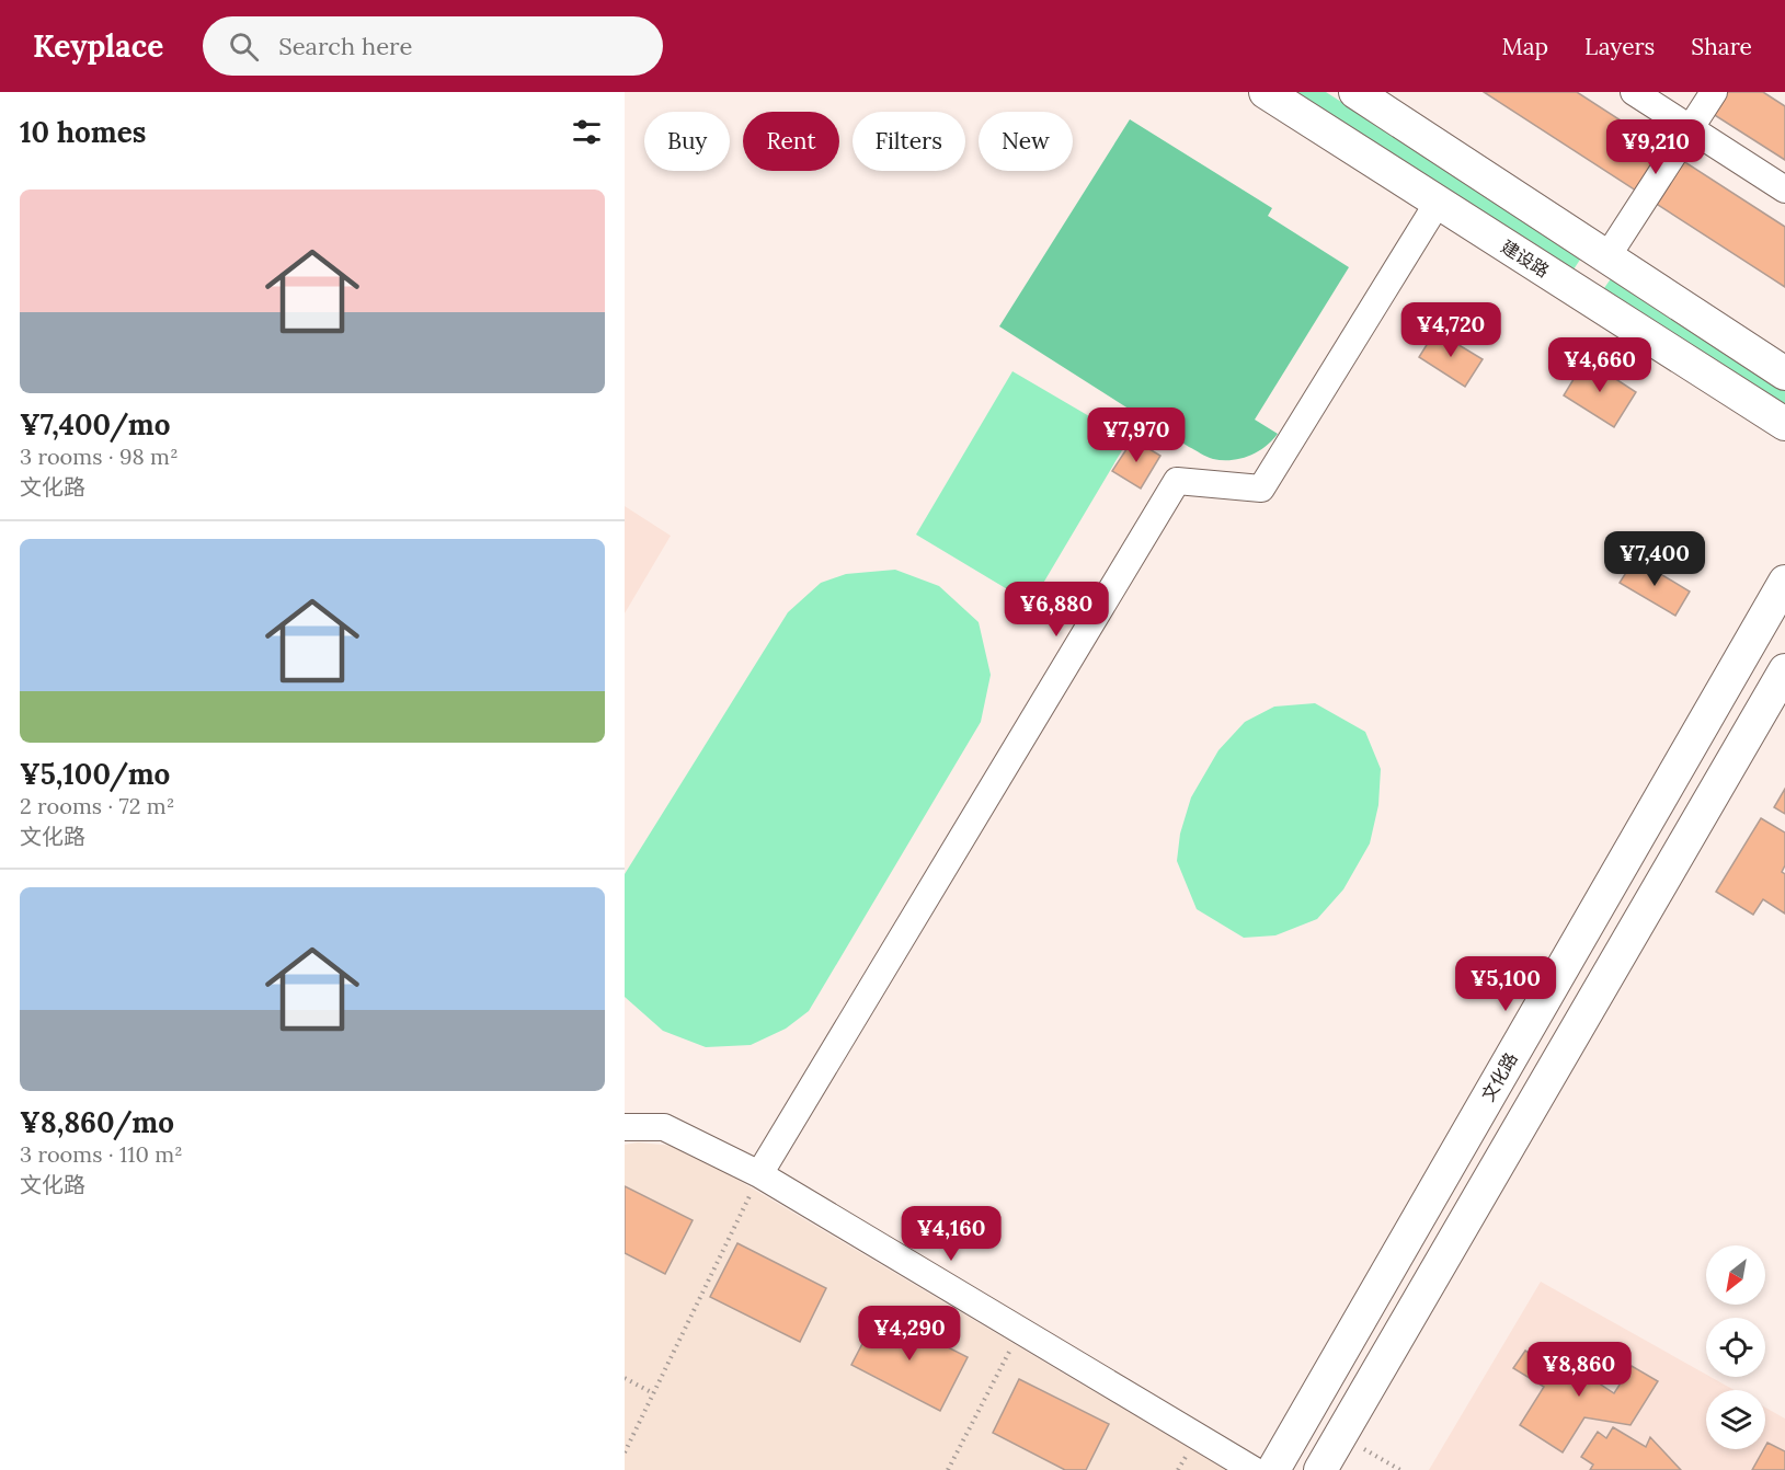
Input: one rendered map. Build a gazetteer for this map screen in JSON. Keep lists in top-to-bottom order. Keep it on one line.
{"streets":{"street":["建设路","文化路"]},"north":"bottom left","page":{"header":"Keyplace","search":"Search here","nav":["Map","Layers","Share"],"heading":"10 homes","chip":["Buy","Rent","Filters","New"],"price":["¥9,210","¥4,720","¥4,660","¥7,970","¥7,400","¥6,880","¥5,100","¥4,160","¥4,290","¥8,860"],"list":[{"name":"¥7,400/mo","note":"3 rooms · 98 m² · 文化路"},{"name":"¥5,100/mo","note":"2 rooms · 72 m² · 文化路"},{"name":"¥8,860/mo","note":"3 rooms · 110 m² · 文化路"}]}}
